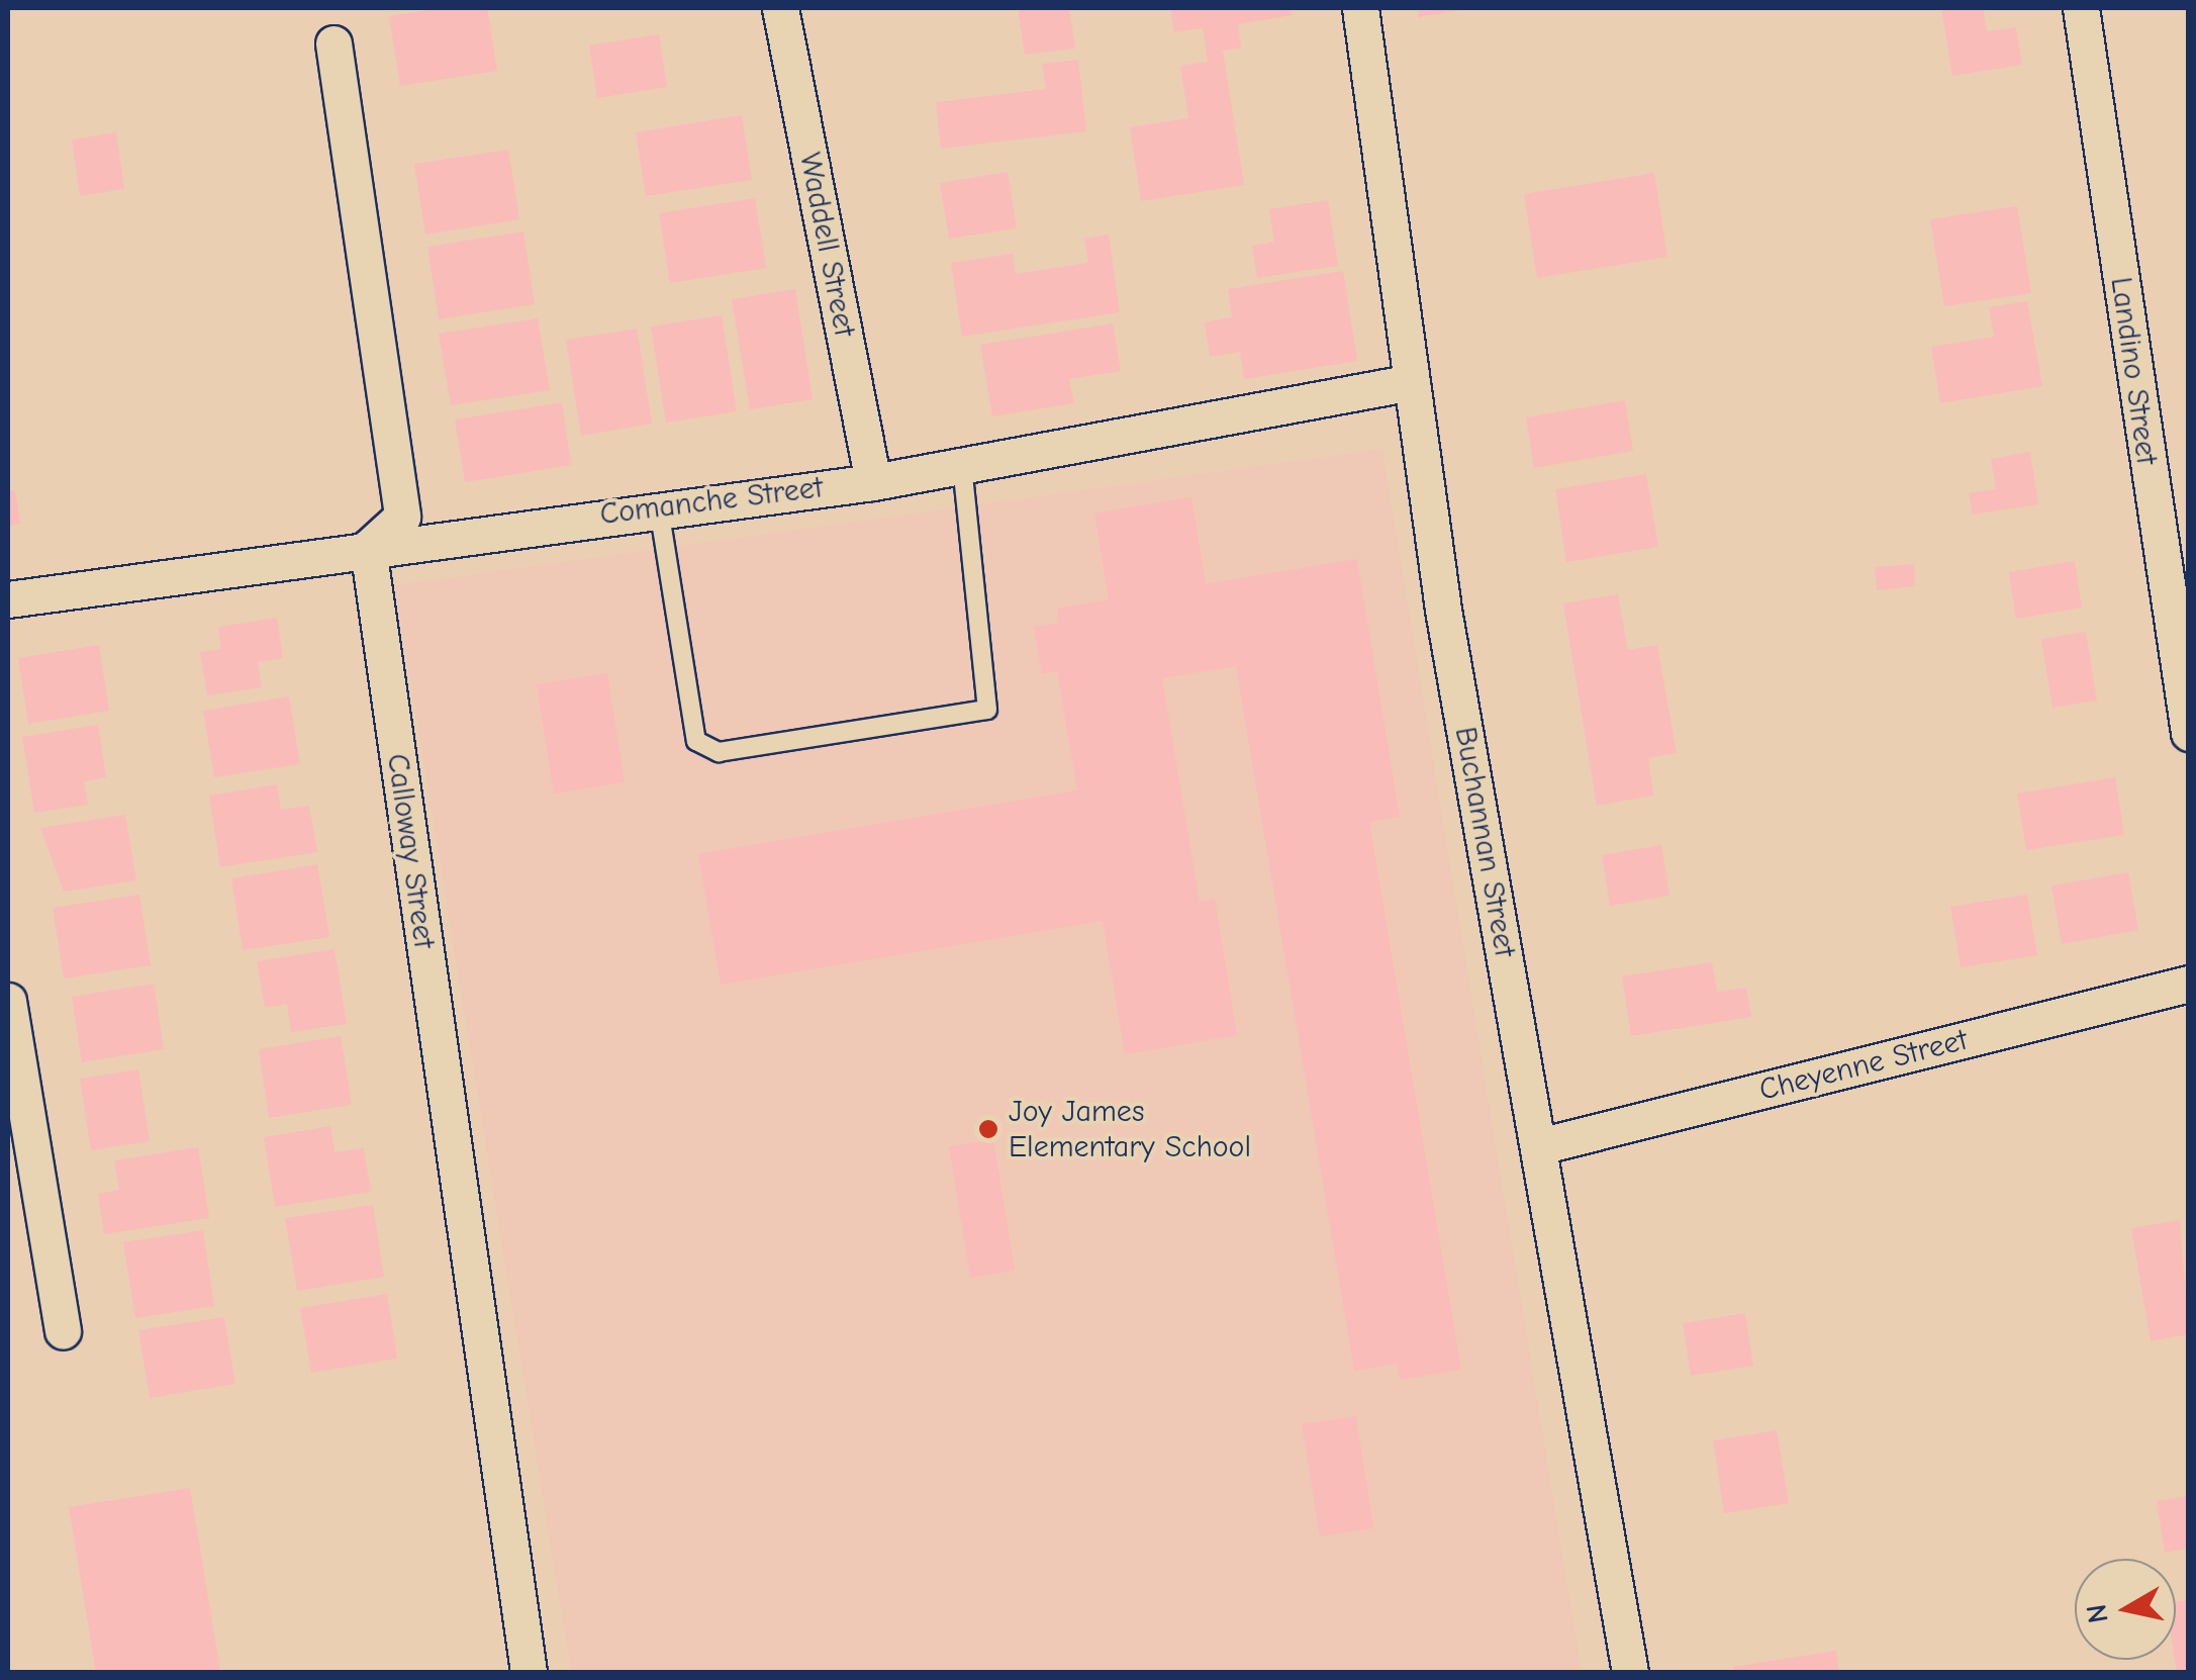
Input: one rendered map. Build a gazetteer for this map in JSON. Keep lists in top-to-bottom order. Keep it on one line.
{"streets":{"street":["Waddell Street","Landino Street","Comanche Street","Buchannan Street","Calloway Street","Cheyenne Street"]},"crossings":[["Waddell Street","Comanche Street"],["Comanche Street","Buchannan Street"],["Comanche Street","Calloway Street"],["Buchannan Street","Cheyenne Street"]],"places":["Joy James Elementary School"],"north":"left"}
